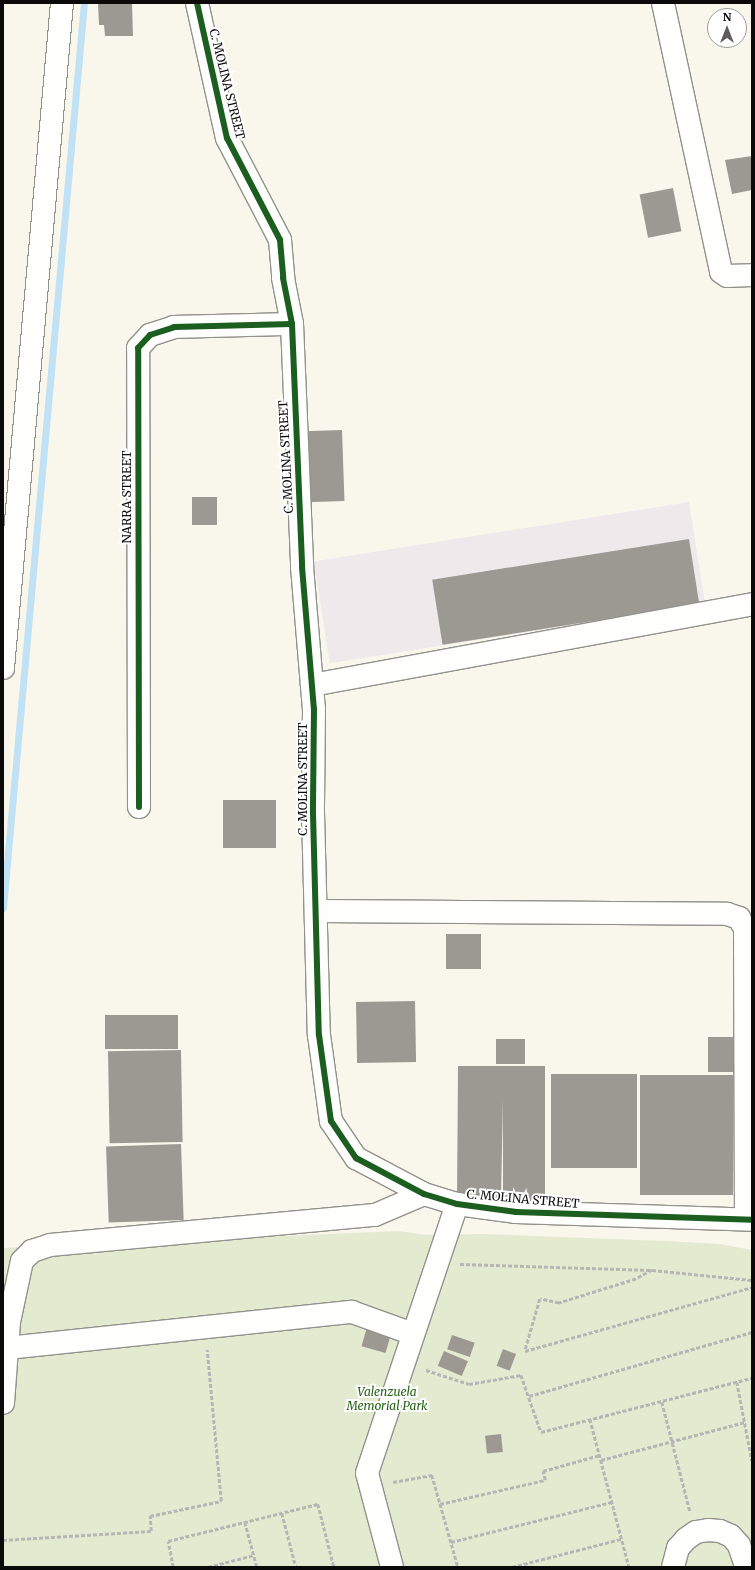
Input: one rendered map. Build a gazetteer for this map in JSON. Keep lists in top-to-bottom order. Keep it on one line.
{"streets":{"street":["C. MOLINA STREET","NARRA STREET"]},"crossings":[["C. MOLINA STREET","NARRA STREET"]],"parks":["Valenzuela Memorial Park"],"north":"top"}
